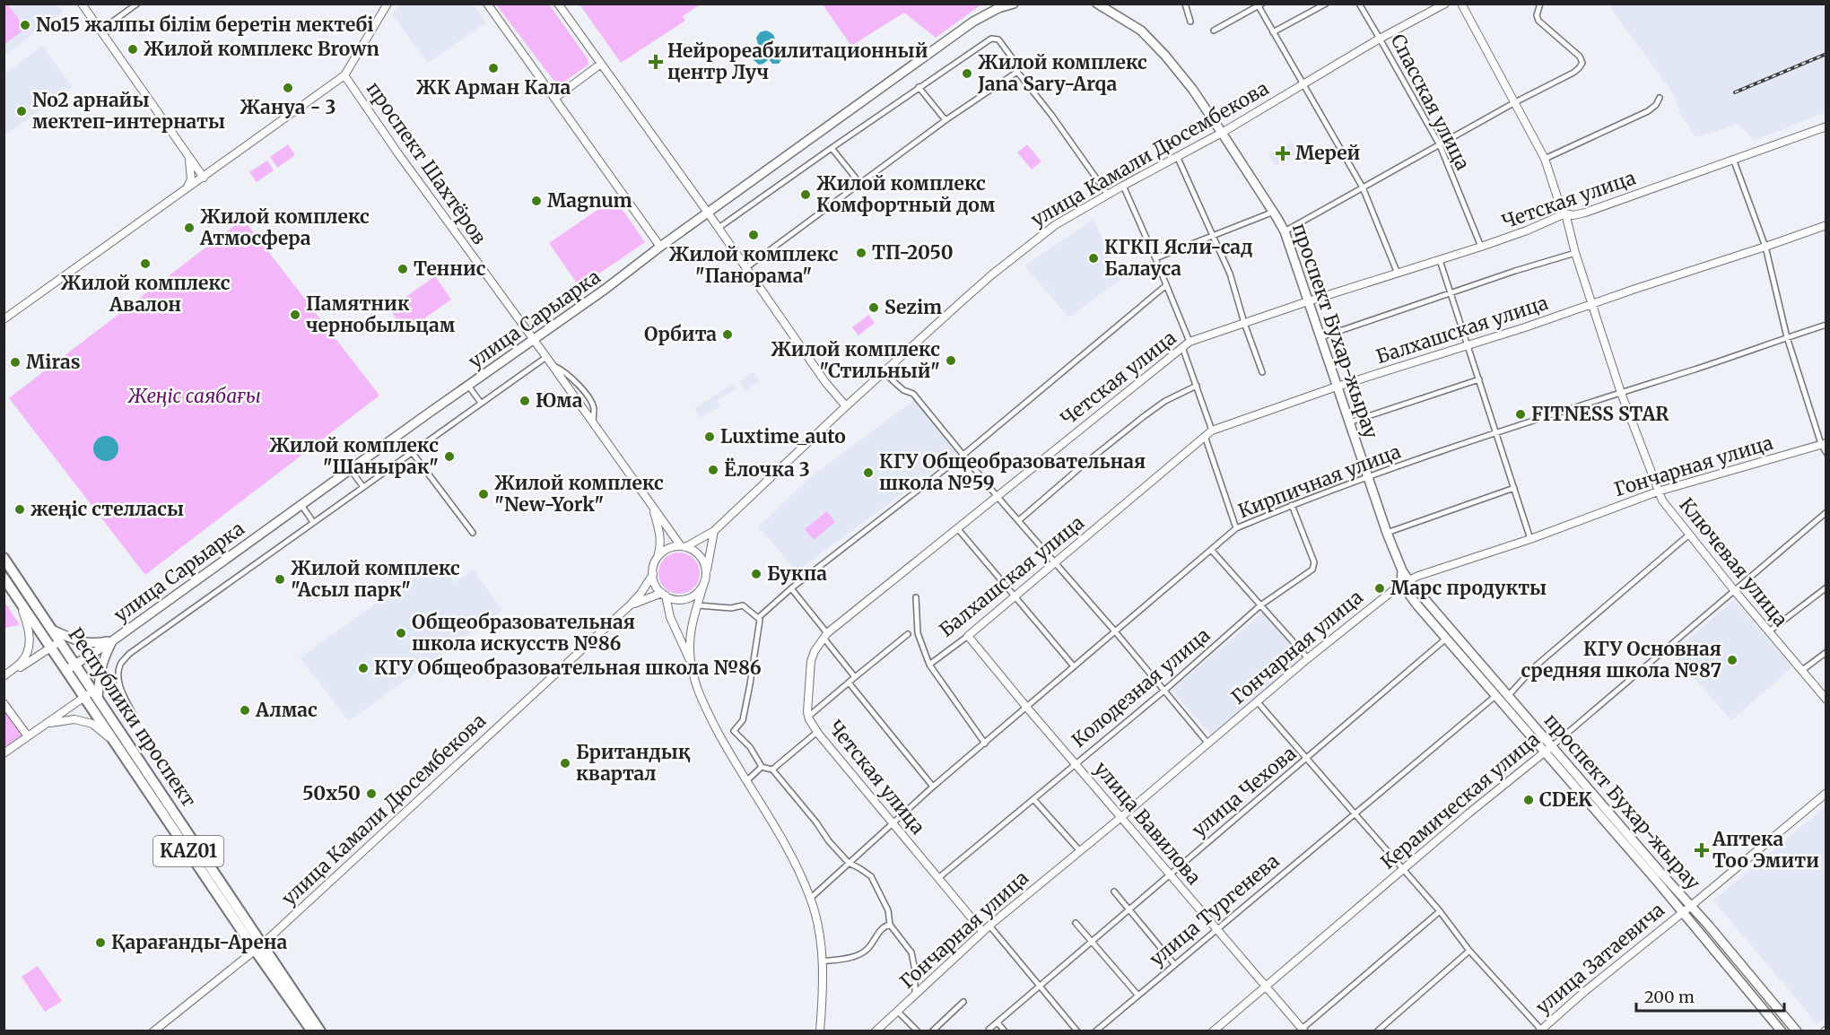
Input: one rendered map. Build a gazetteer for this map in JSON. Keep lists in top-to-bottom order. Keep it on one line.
{"streets":{"highway":["Республики проспект","KАZ01"],"main road":["улица Сарыарка","проспект Бухар-жырау"],"street":["Спасская улица","улица Камали Дюсембекова","проспект Шахтёров","Четская улица","Балхашская улица","Гончарная улица","Кирпичная улица","Ключевая улица","Колодезная улица","улица Чехова","Керамическая улица","улица Вавилова","улица Тургенева","улица Затаевича"]},"crossings":[["Спасская улица","улица Камали Дюсембекова"],["Спасская улица","Четская улица"],["улица Камали Дюсембекова","проспект Шахтёров"],["улица Камали Дюсембекова","проспект Бухар-жырау"],["улица Камали Дюсембекова","Республики проспект"],["проспект Шахтёров","улица Сарыарка"],["Четская улица","проспект Бухар-жырау"],["Четская улица","Гончарная улица"],["Четская улица","Кирпичная улица"],["Четская улица","Ключевая улица"],["Четская улица","Колодезная улица"],["улица Сарыарка","Республики проспект"],["Балхашская улица","проспект Бухар-жырау"],["Балхашская улица","Ключевая улица"],["Балхашская улица","улица Вавилова"],["проспект Бухар-жырау","Гончарная улица"],["проспект Бухар-жырау","Кирпичная улица"],["проспект Бухар-жырау","улица Чехова"],["проспект Бухар-жырау","Керамическая улица"],["проспект Бухар-жырау","улица Тургенева"],["проспект Бухар-жырау","улица Затаевича"],["Гончарная улица","Ключевая улица"],["Гончарная улица","улица Вавилова"],["Кирпичная улица","Ключевая улица"],["Кирпичная улица","Колодезная улица"],["Кирпичная улица","улица Вавилова"],["Ключевая улица","Керамическая улица"],["Колодезная улица","улица Вавилова"],["улица Чехова","улица Вавилова"],["Керамическая улица","улица Вавилова"],["улица Вавилова","улица Тургенева"]],"parks":["Жеңіс саябағы"],"places":{"other":["No15 жалпы білім беретін мектебі","Жилой комплекс Brown","ЖК Арман Кала","Жилой комплекс Jana Sary-Arqa","Жануа - 3","No2 арнайы мектеп-интернаты","Жилой комплекс Комфортный дом","Magnum","Жилой комплекс Атмосфера","Жилой комплекс \"Панорама\"","ТП-2050","КГКП Ясли-сад Балауса","Жилой комплекс Авалон","Теннис","Sezim","Памятник чернобыльцам","Орбита","Жилой комплекс \"Стильный\"","Miras","Юма","FITNESS STAR","Luxtime_auto","Жилой комплекс \"Шанырак\"","Ёлочка 3","КГУ Общеобразовательная школа №59","Жилой комплекс \"New-York\"","жеңіс стелласы","Букпа","Жилой комплекс \"Асыл парк\"","Марс продукты","Общеобразовательная школа искусств №86","КГУ Основная средняя школа №87","КГУ Общеобразовательная школа №86","Алмас","Британдық квартал","50х50","CDEK","Қарағанды-Арена"],"health":["Нейрореабилитационный центр Луч","Мерей","Аптека Тоо Эмити"]},"scale_bar":"200 m"}
